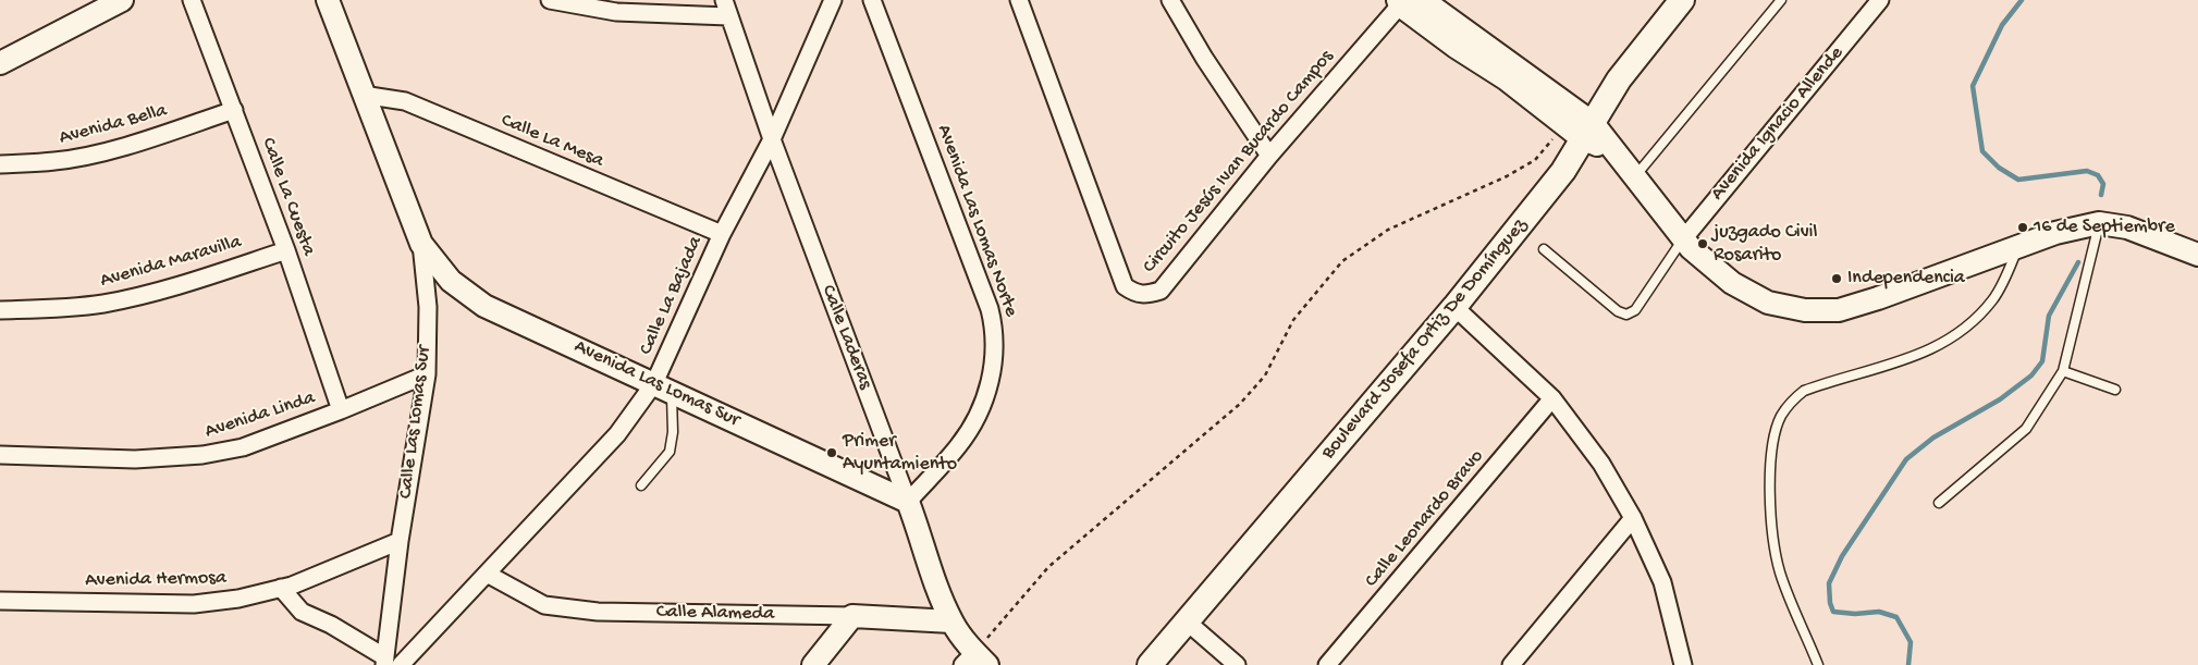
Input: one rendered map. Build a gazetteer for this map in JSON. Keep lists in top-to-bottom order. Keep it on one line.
{"streets":{"main road":["Boulevard Josefa Ortiz De Domínguez"],"street":["Avenida Ignacio Allende","Avenida Bella","Calle La Mesa","Circuito Jesús Ivan Bucardo Campos","Calle La Cuesta","Avenida Las Lomas Norte","Avenida Maravilla","Calle La Bajada","Calle Laderas","Avenida Las Lomas Sur","Avenida Linda","Calle Las Lomas Sur","Calle Leonardo Bravo","Avenida Hermosa","Calle Alameda"]},"crossings":[["Avenida Bella","Calle La Cuesta"],["Calle La Mesa","Calle La Bajada"],["Calle La Mesa","Calle Las Lomas Sur"],["Calle La Cuesta","Avenida Maravilla"],["Calle La Cuesta","Avenida Linda"],["Avenida Las Lomas Norte","Calle Laderas"],["Avenida Las Lomas Norte","Avenida Las Lomas Sur"],["Calle La Bajada","Calle Laderas"],["Calle La Bajada","Avenida Las Lomas Sur"],["Calle La Bajada","Calle Alameda"],["Calle Laderas","Avenida Las Lomas Sur"],["Calle Laderas","Calle Alameda"],["Avenida Las Lomas Sur","Calle Las Lomas Sur"],["Avenida Linda","Calle Las Lomas Sur"],["Calle Las Lomas Sur","Avenida Hermosa"]],"places":["16 de Septiembre","juzgado Civil Rosarito","Independencia","Primer Ayuntamiento"]}
